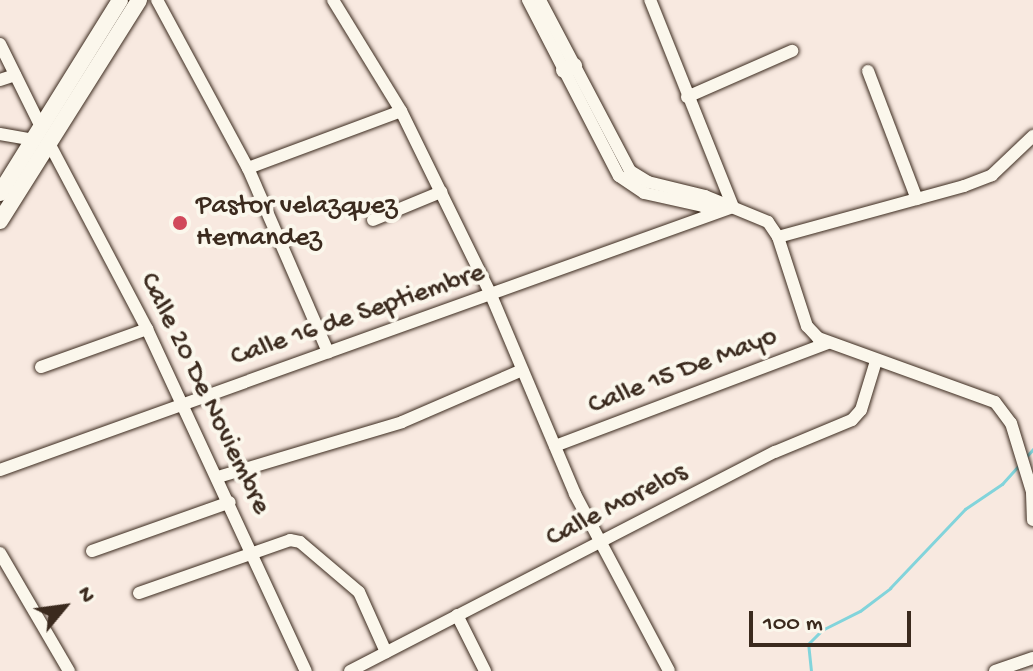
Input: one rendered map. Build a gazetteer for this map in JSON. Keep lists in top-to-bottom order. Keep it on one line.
{"streets":{"street":["Calle 16 de Septiembre","Calle 15 De Mayo","Calle 20 De Noviembre","Calle Morelos"]},"crossings":[["Calle 16 de Septiembre","Calle 20 De Noviembre"]],"places":["Pastor velazquez Hernandez"],"scale_bar":"100 m","north":"top right"}
